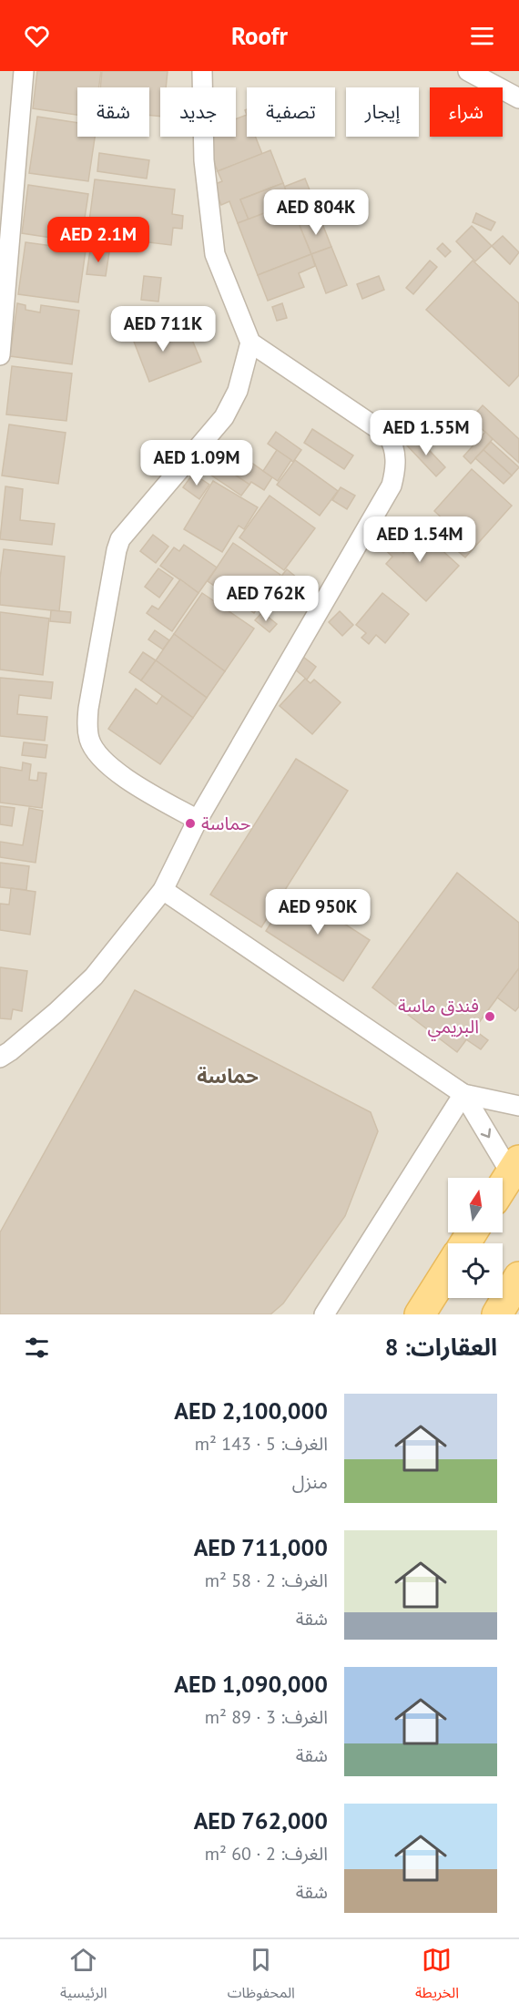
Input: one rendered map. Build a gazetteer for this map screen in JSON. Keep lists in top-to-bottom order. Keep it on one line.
{"districts":["حماسة"],"places":["حماسة","فندق ماسة البريمي"],"north":"top","page":{"header":"Roofr","chip":["شراء","إيجار","تصفية","جديد","شقة"],"price":["AED 804K","AED 2.1M","AED 711K","AED 1.55M","AED 1.09M","AED 1.54M","AED 762K","AED 950K"],"heading":"العقارات: 8","list":[{"name":"AED 2,100,000","note":"الغرف: 5 · 143 m² · منزل"},{"name":"AED 711,000","note":"الغرف: 2 · 58 m² · شقة"},{"name":"AED 1,090,000","note":"الغرف: 3 · 89 m² · شقة"},{"name":"AED 762,000","note":"الغرف: 2 · 60 m² · شقة"}],"tabs":["الخريطة","المحفوظات","الرئيسية"]}}
